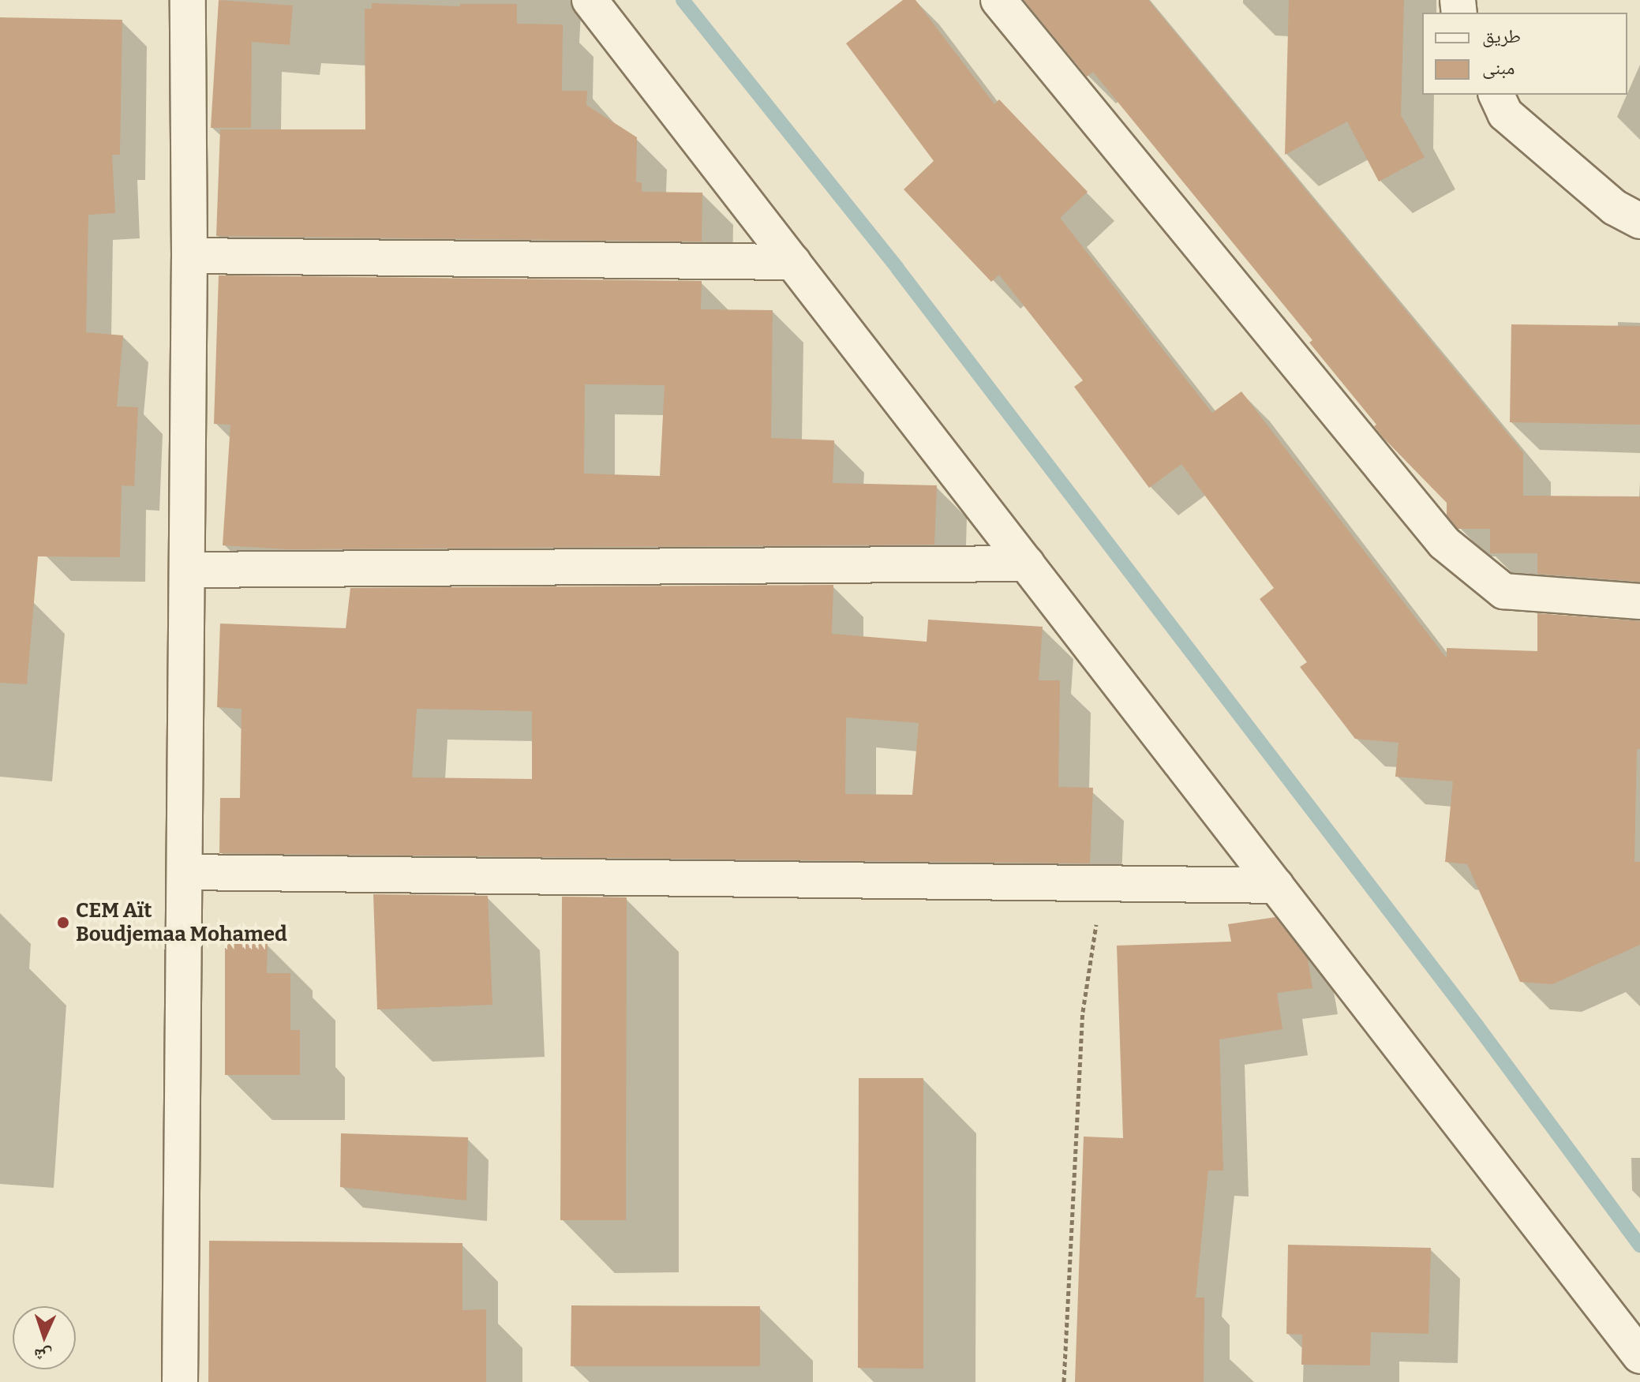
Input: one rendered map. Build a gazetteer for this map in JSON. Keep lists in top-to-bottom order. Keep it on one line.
{"places":["CEM Aït Boudjemaa Mohamed"],"legend":["طريق","مبنى"],"north":"bottom"}
